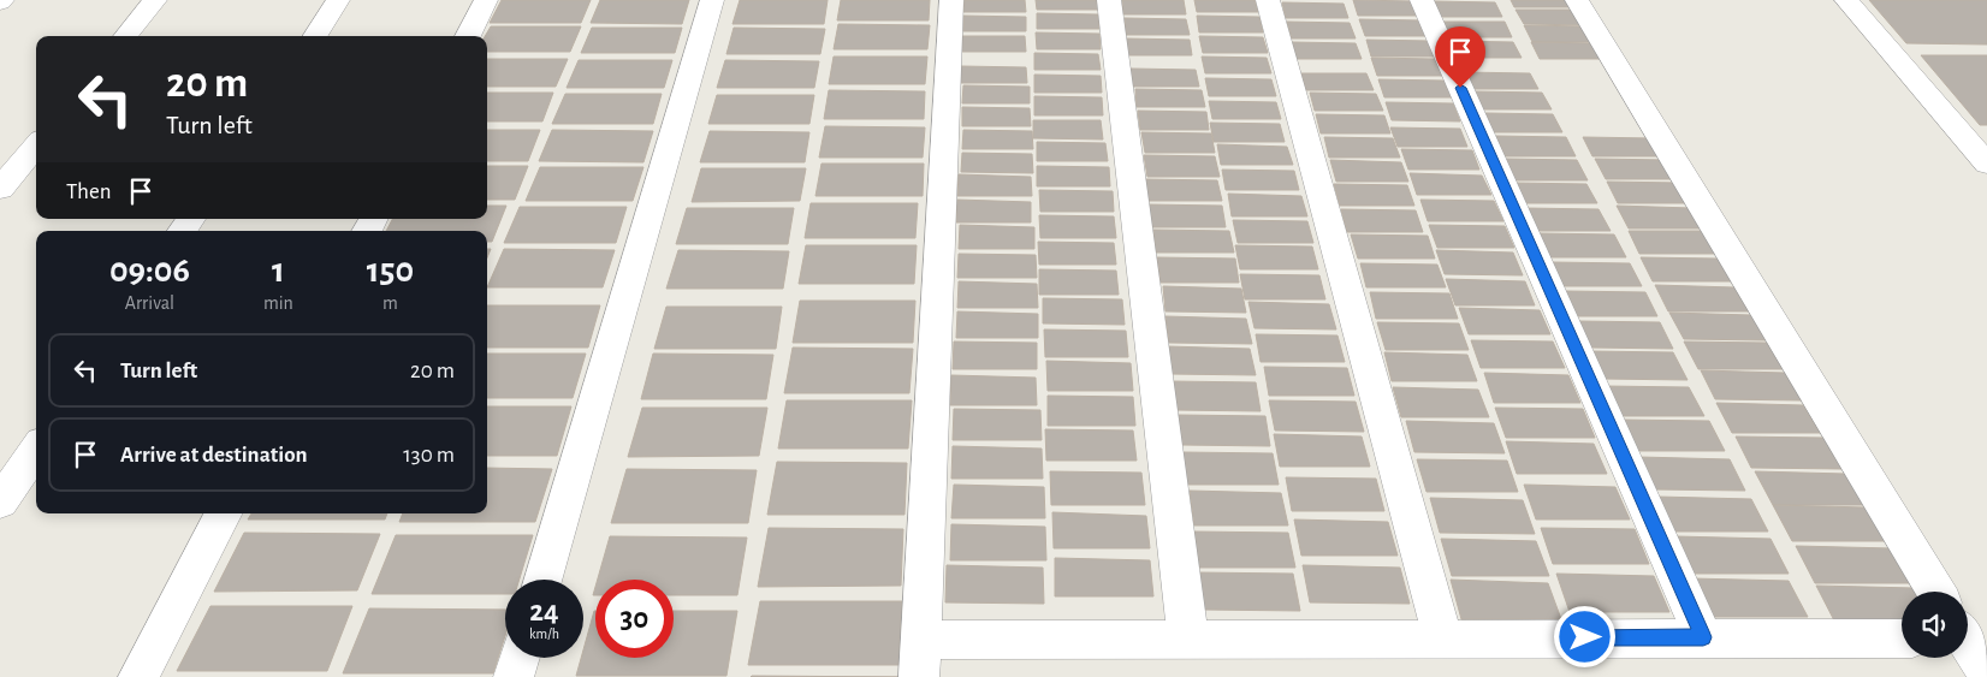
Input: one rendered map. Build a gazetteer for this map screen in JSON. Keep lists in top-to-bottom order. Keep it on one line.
{"page":{"turn":["20 m","Turn left"],"then":"Then","eta":["09:06","Arrival","1","min","150","m"],"list":[{"name":"Turn left","value":"20 m"},{"name":"Arrive at destination","value":"130 m"}],"speed":"24 km/h","limit":"30"}}
